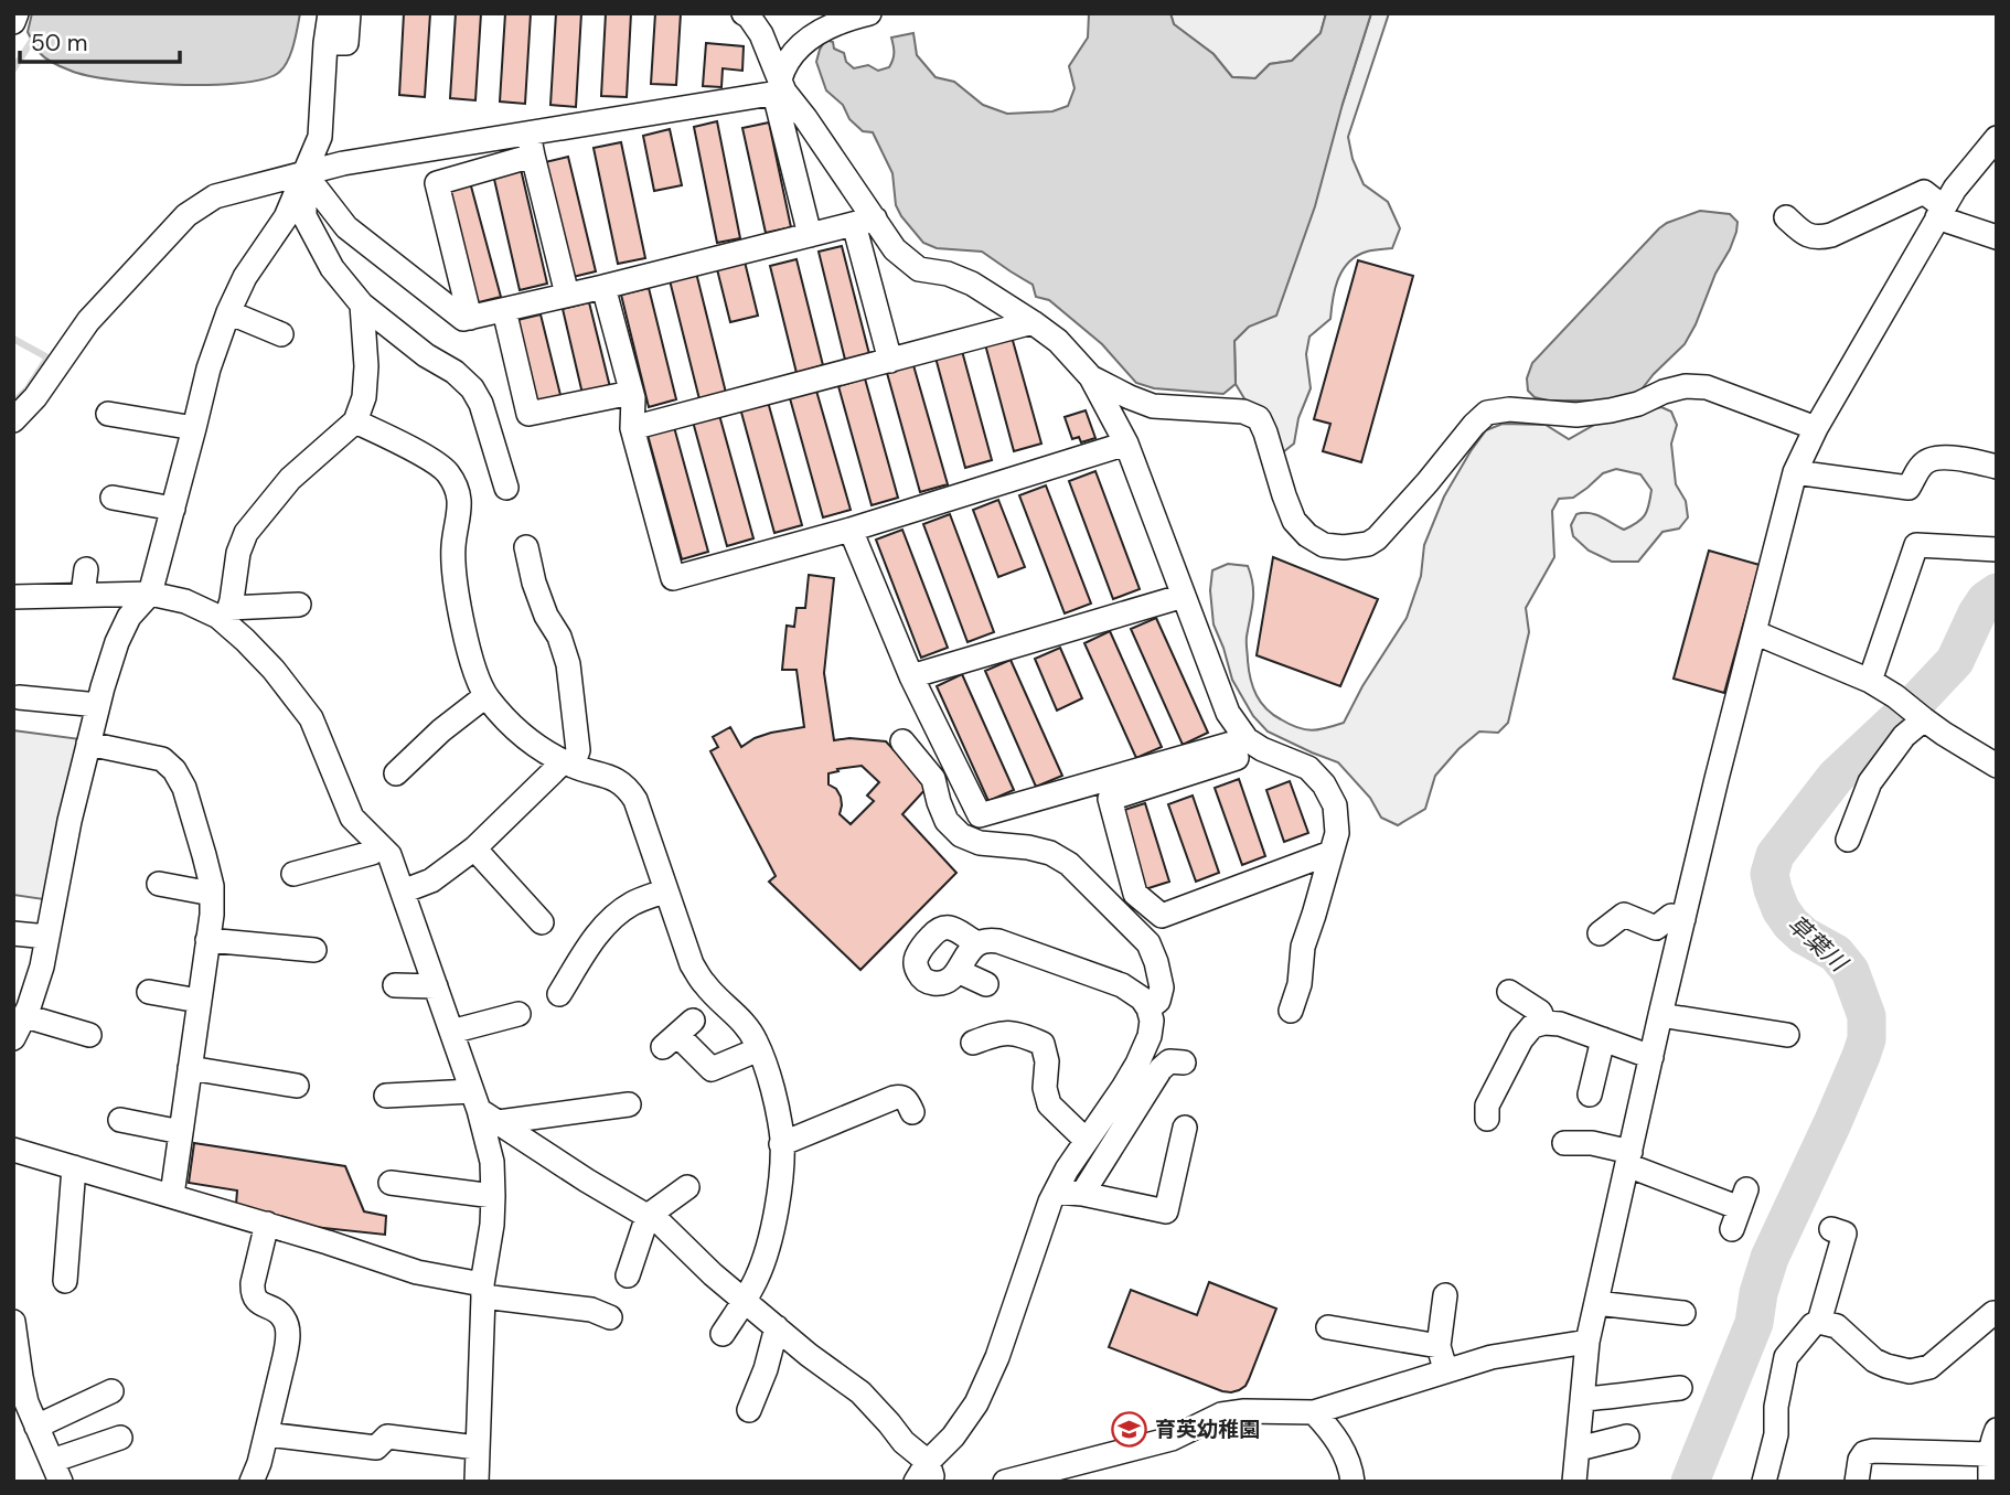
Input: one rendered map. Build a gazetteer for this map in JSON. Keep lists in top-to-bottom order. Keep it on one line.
{"water":["草葉川"],"places":{"school or university":["育英幼稚園"]},"scale_bar":"50 m"}
